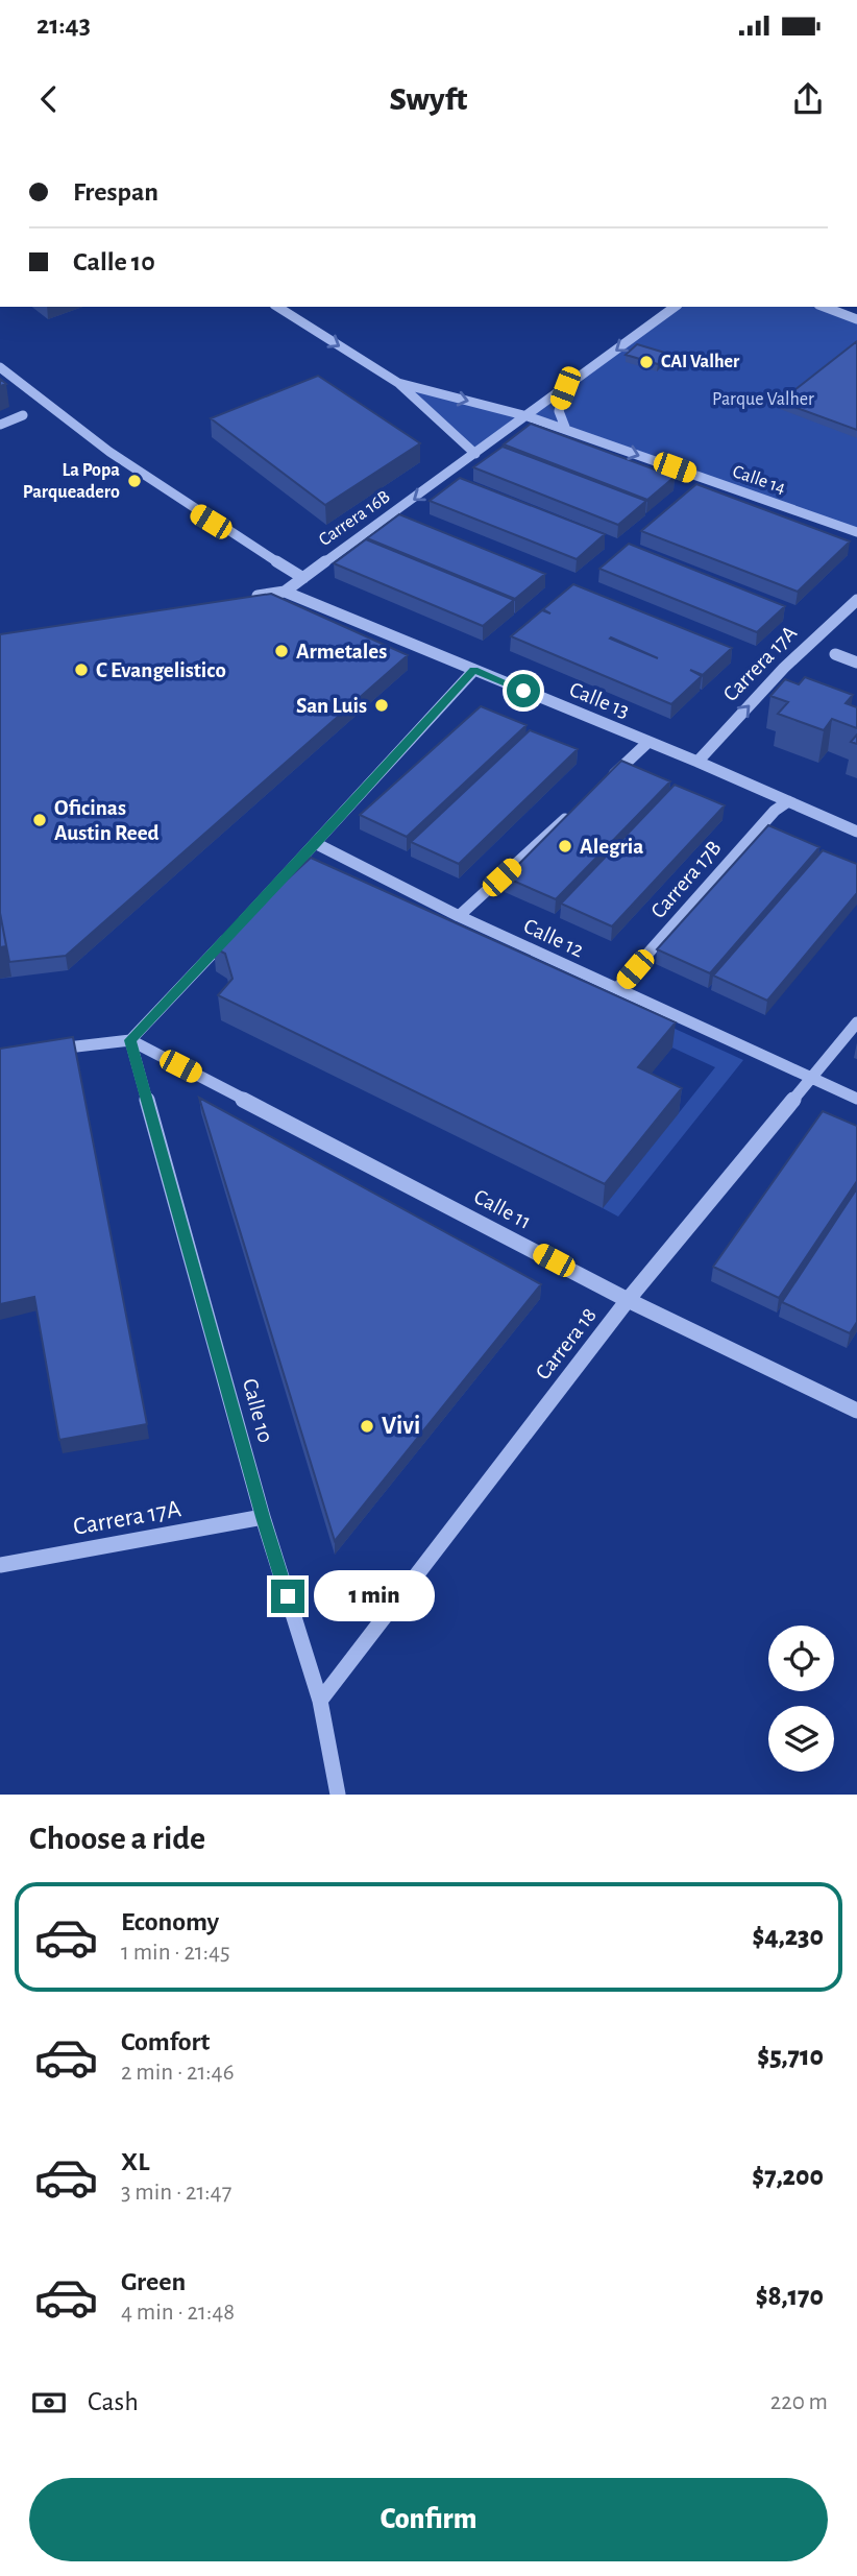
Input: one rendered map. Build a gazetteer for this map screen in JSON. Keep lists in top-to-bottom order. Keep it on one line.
{"streets":{"street":["Calle 14","Carrera 16B","Carrera 17A","Calle 13","Carrera 17B","Calle 12","Calle 11","Carrera 18","Calle 10"]},"crossings":[["Calle 14","Carrera 16B"],["Carrera 16B","Calle 13"],["Carrera 17A","Calle 13"],["Carrera 17A","Calle 10"],["Calle 13","Carrera 17B"],["Carrera 17B","Calle 12"],["Calle 12","Carrera 18"],["Calle 11","Carrera 18"],["Calle 11","Calle 10"],["Carrera 18","Calle 10"]],"one_way":["Calle 14","Carrera 16B","Carrera 17A"],"parks":["Parque Valher"],"places":["CAI Valher","La Popa Parqueadero","Armetales","C Evangelistico","San Luis","Oficinas Austin Reed","Alegria","Vivi"],"page":{"status":"21:43","header":"Swyft","banner":["Frespan","Calle 10"],"bubble":"1 min","heading":"Choose a ride","list":[{"name":"Economy","note":"1 min · 21:45","value":"$4,230"},{"name":"Comfort","note":"2 min · 21:46","value":"$5,710"},{"name":"XL","note":"3 min · 21:47","value":"$7,200"},{"name":"Green","note":"4 min · 21:48","value":"$8,170"}],"pay":["Cash","220 m"],"buttons":"Confirm"}}
